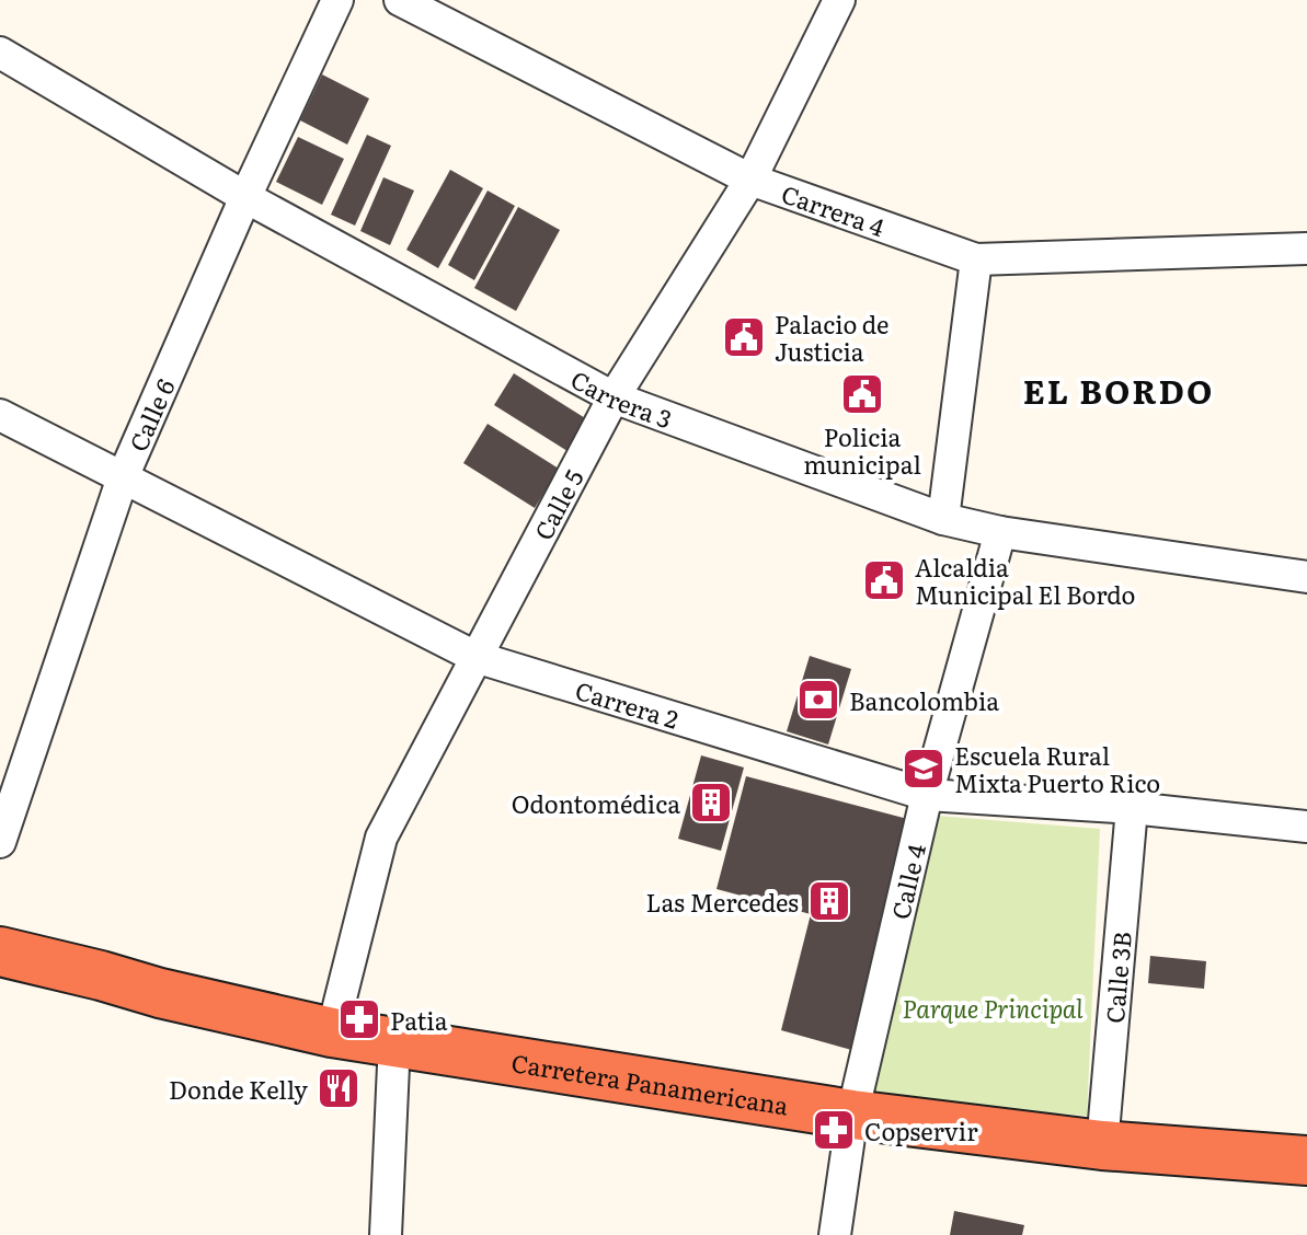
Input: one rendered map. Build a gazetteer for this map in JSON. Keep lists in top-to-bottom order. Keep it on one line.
{"streets":{"highway":["Carretera Panamericana"],"street":["Carrera 4","Carrera 3","Calle 6","Calle 5","Carrera 2","Calle 4","Calle 3B"]},"crossings":[["Carrera 4","Calle 5"],["Carrera 3","Calle 6"],["Carrera 3","Calle 5"],["Carrera 3","Calle 4"],["Calle 6","Carrera 2"],["Calle 5","Carrera 2"],["Calle 5","Carretera Panamericana"],["Carrera 2","Calle 4"],["Carrera 2","Calle 3B"],["Calle 4","Carretera Panamericana"],["Calle 3B","Carretera Panamericana"]],"districts":["EL BORDO"],"parks":["Parque Principal"],"places":{"public building":["Palacio de Justicia","Policia municipal","Alcaldia Municipal El Bordo"],"bank":["Bancolombia"],"school or university":["Escuela Rural Mixta Puerto Rico"],"building":["Odontomédica","Las Mercedes"],"pharmacy":["Patia","Copservir"],"restaurant":["Donde Kelly"]}}
